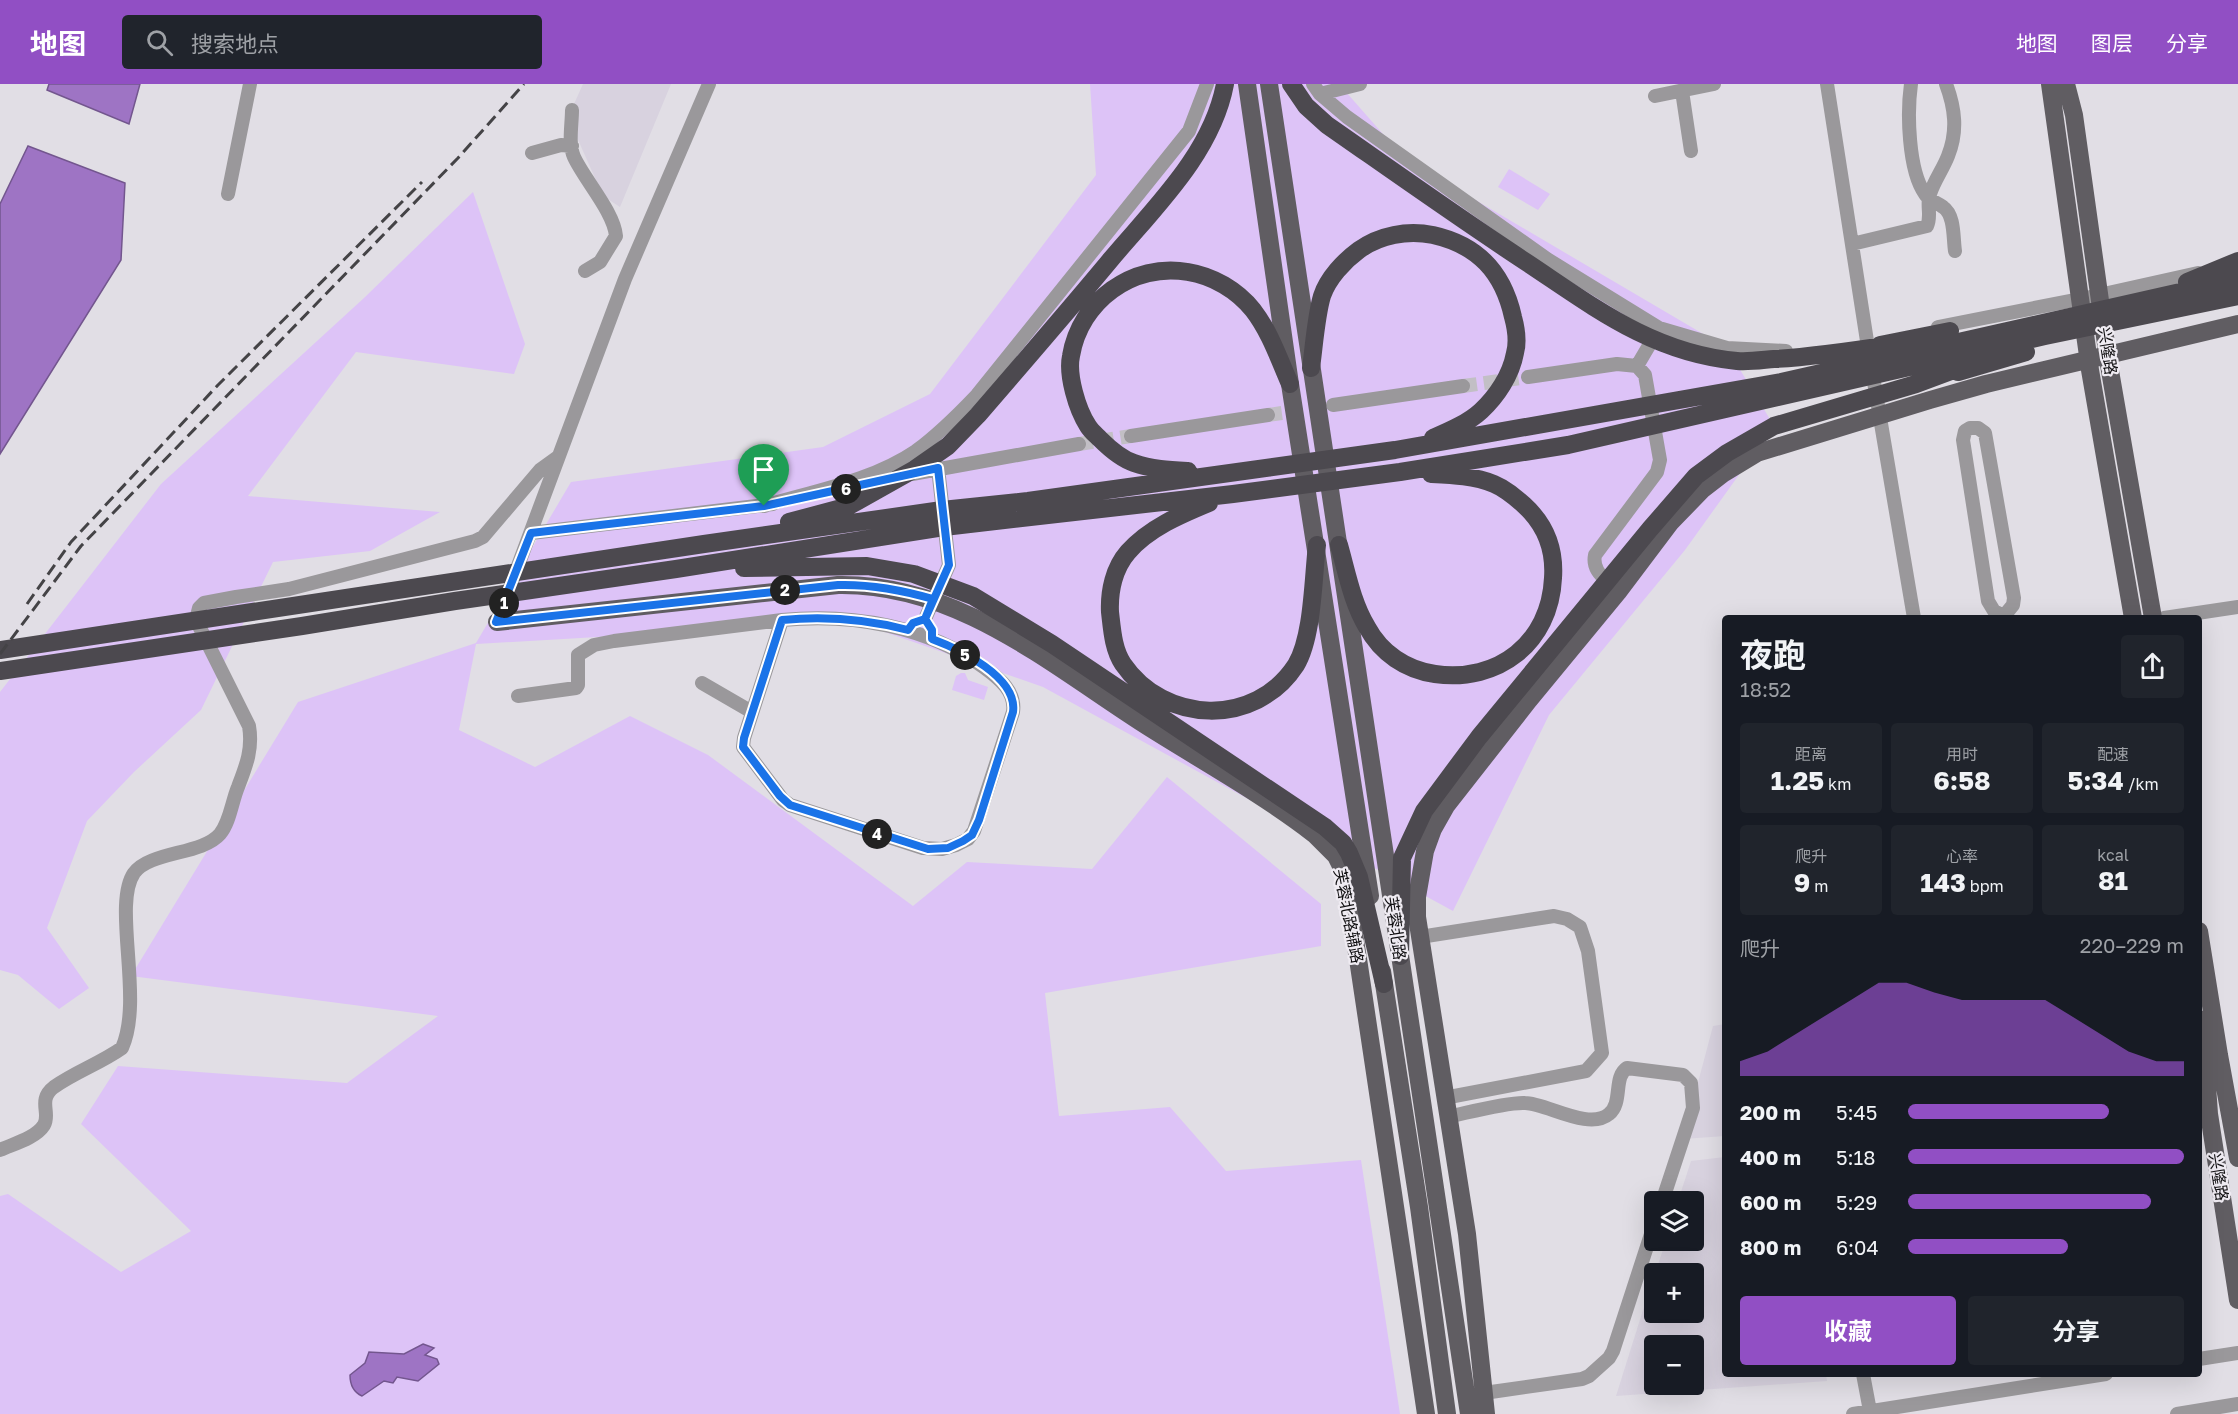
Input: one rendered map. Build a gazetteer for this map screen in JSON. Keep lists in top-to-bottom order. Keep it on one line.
{"streets":{"main road":["兴隆路","芙蓉北路辅路","芙蓉北路"]},"page":{"header":"地图","search":"搜索地点","nav":["地图","图层","分享"],"pins":["6","2","1","5","4"],"heading":["夜跑","18:52"],"stats":[["距离","1.25 km"],["用时","6:58"],["配速","5:34 /km"],["爬升","9 m"],["心率","143 bpm"],["kcal","81"]],"chart":["爬升","220–229 m"],"list":[{"name":"200 m","note":"5:45"},{"name":"400 m","note":"5:18"},{"name":"600 m","note":"5:29"},{"name":"800 m","note":"6:04"}],"map_buttons":["+","−"],"buttons":["收藏","分享"]}}
